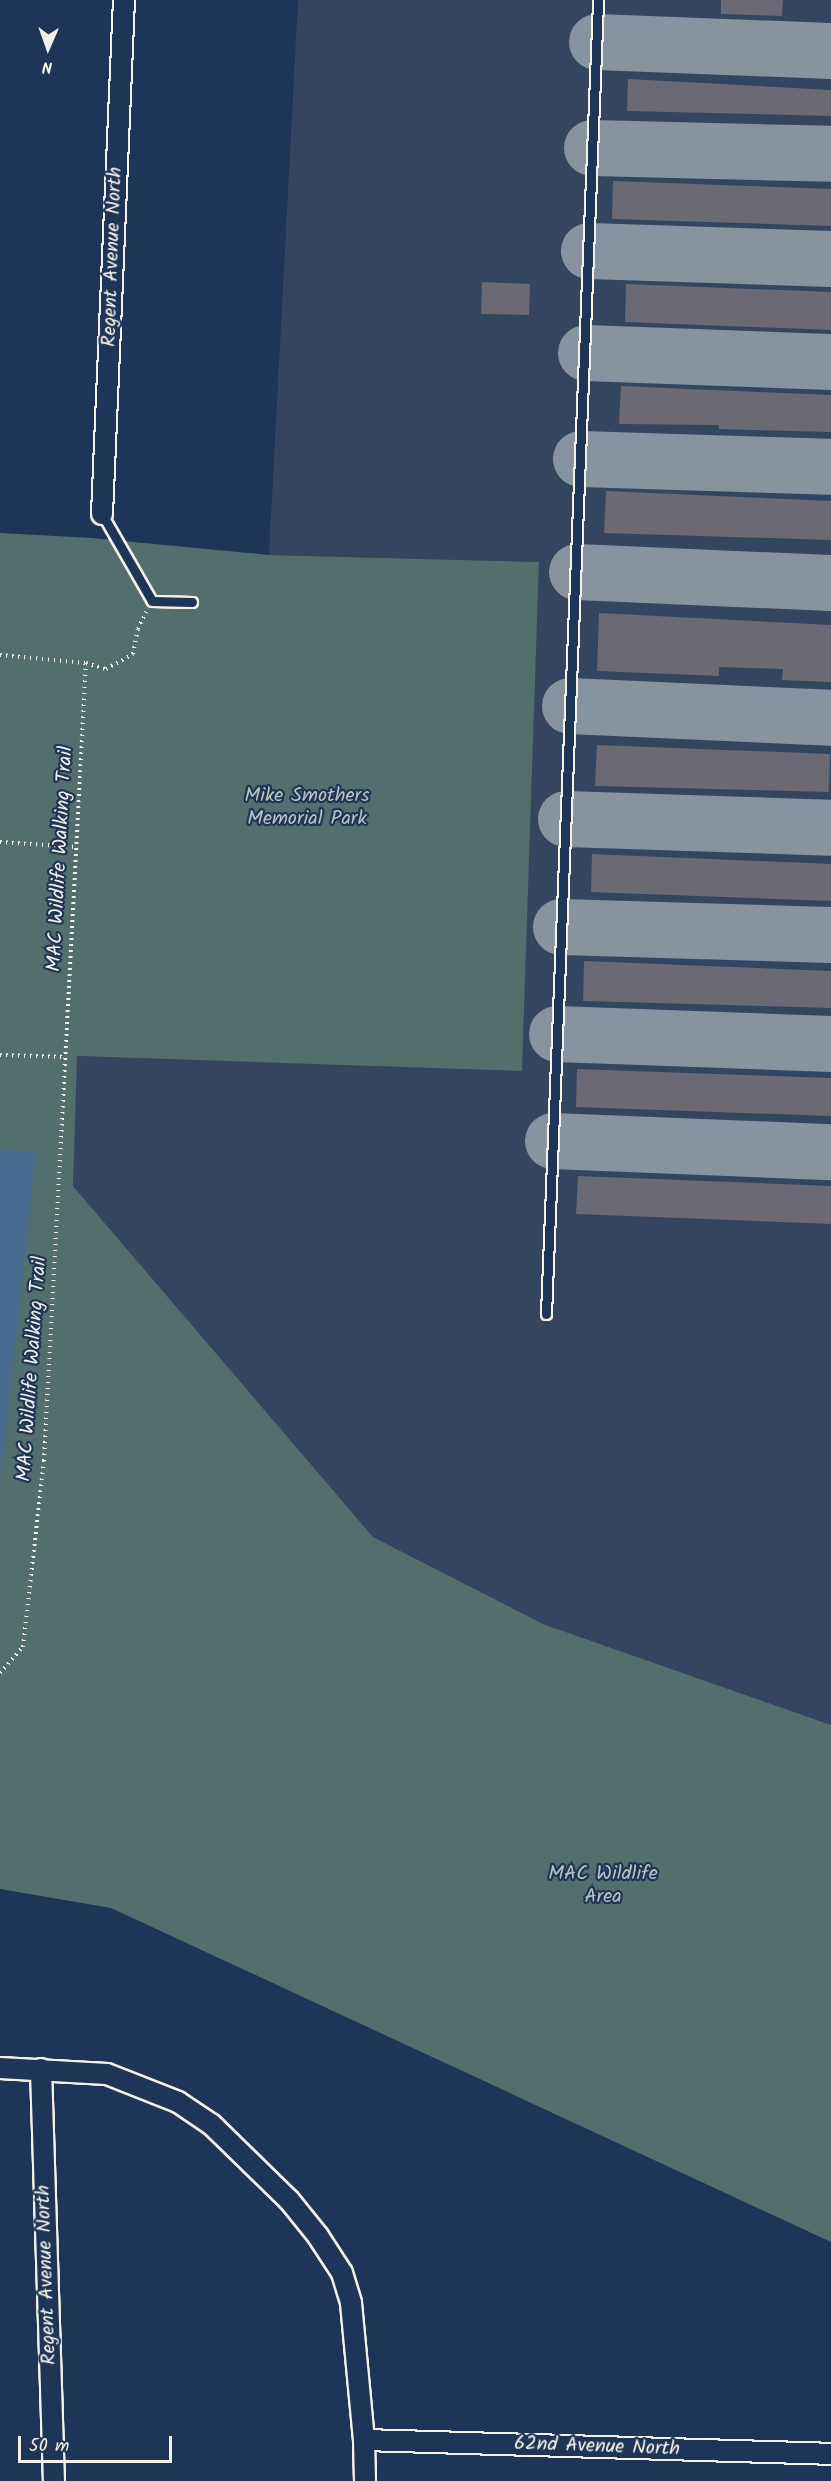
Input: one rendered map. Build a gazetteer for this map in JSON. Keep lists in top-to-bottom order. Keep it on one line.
{"streets":{"street":["Regent Avenue North","62nd Avenue North"],"path":["MAC Wildlife Walking Trail"]},"parks":["Mike Smothers Memorial Park","MAC Wildlife Area"],"scale_bar":"50 m","north":"bottom"}
